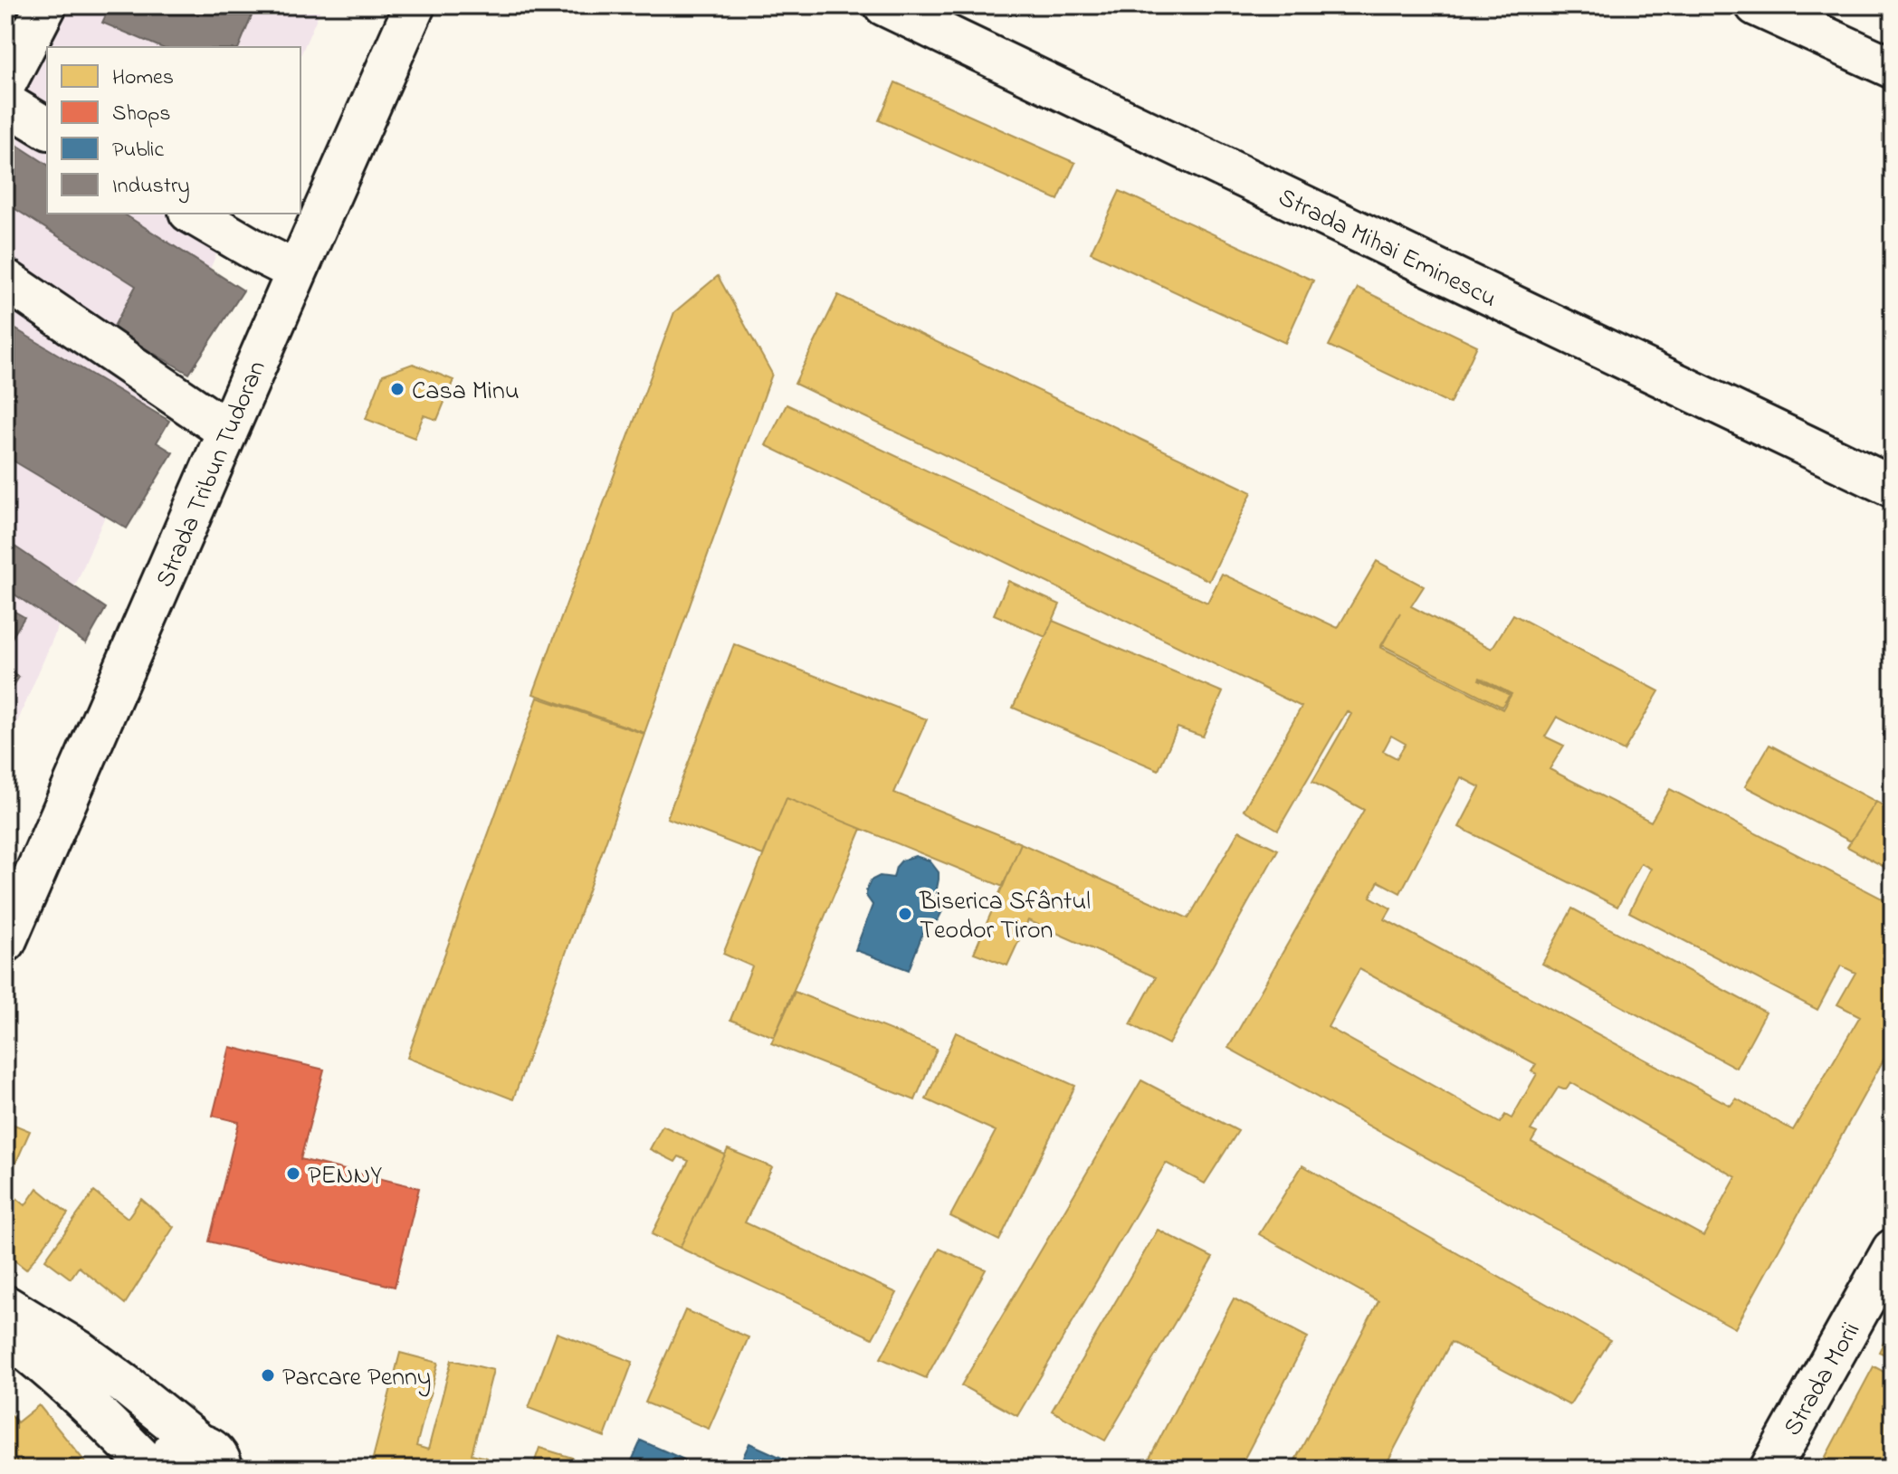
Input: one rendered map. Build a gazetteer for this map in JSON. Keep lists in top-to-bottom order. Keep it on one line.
{"streets":{"street":["Strada Mihai Eminescu","Strada Tribun Tudoran","Strada Morii"]},"places":["Casa Minu","Biserica Sfântul Teodor Tiron","PENNY","Parcare Penny"],"legend":["Homes","Shops","Public","Industry"]}
